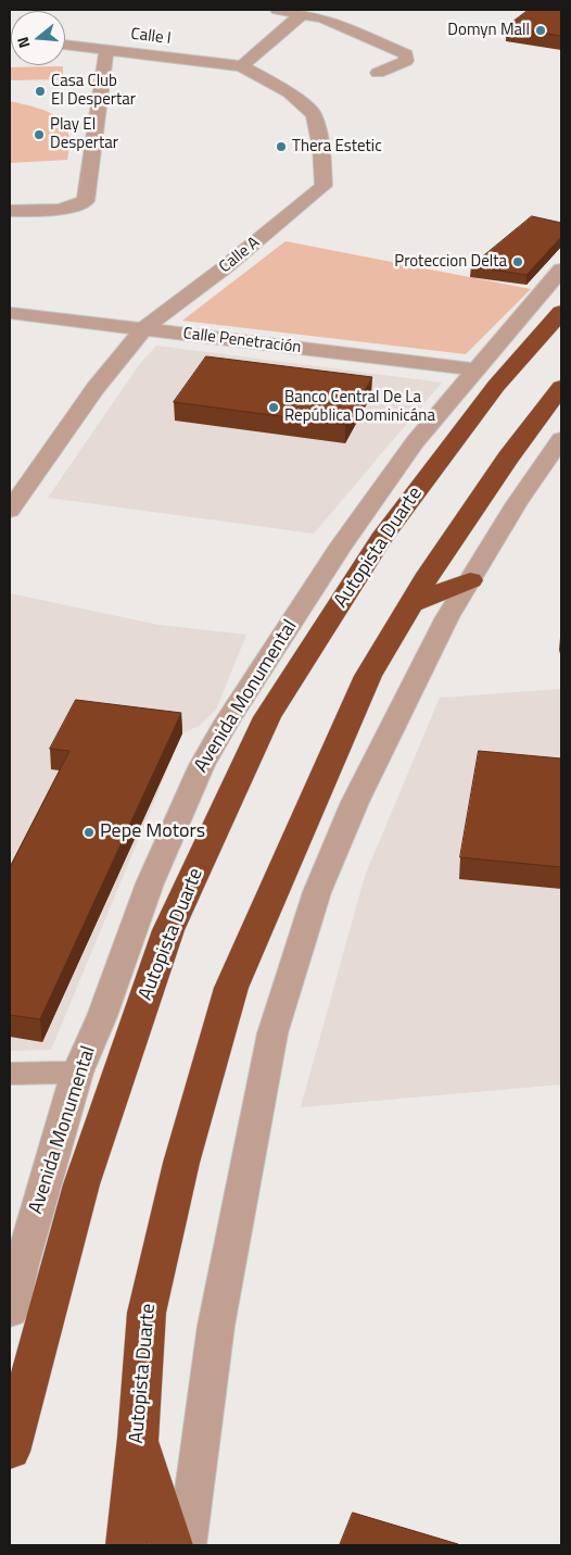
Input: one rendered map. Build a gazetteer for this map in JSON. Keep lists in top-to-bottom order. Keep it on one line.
{"streets":{"highway":["Autopista Duarte"],"street":["Calle I","Calle A","Calle Penetración","Avenida Monumental"]},"crossings":[["Calle I","Calle A"],["Calle A","Calle Penetración"],["Calle Penetración","Avenida Monumental"]],"places":["Domyn Mall","Casa Club El Despertar","Play El Despertar","Thera Estetic","Proteccion Delta","Banco Central De La República Dominicána","Pepe Motors"],"north":"left"}
